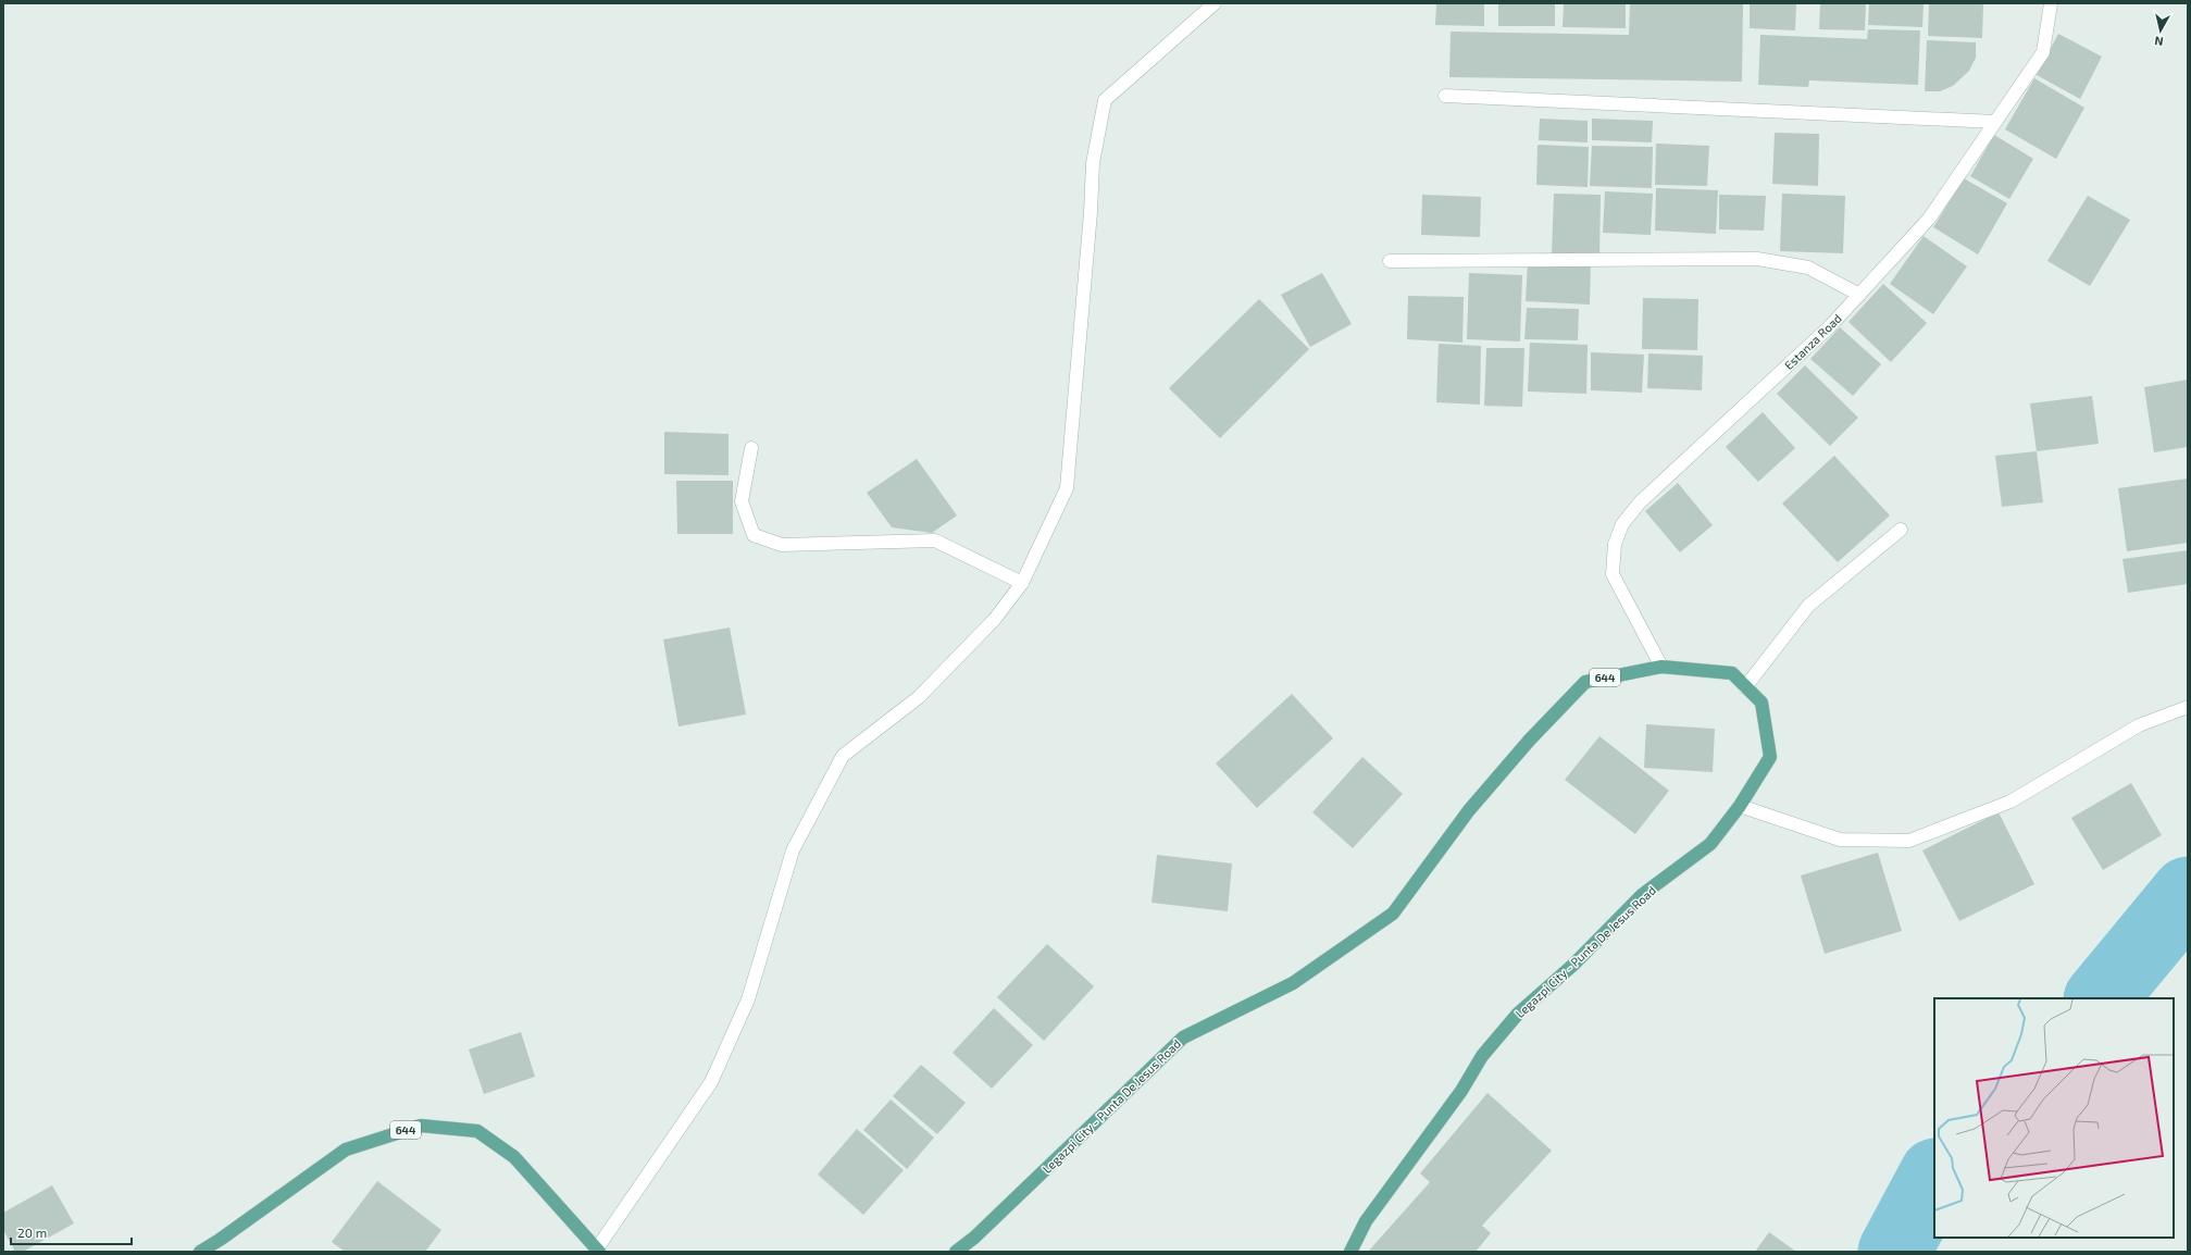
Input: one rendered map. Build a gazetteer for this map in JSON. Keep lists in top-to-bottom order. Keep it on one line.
{"streets":{"main road":["644","Legazpi City - Punta De Jesus Road"],"street":["Estanza Road"]},"crossings":[["Estanza Road","Legazpi City - Punta De Jesus Road"]],"scale_bar":"20 m","north":"bottom"}
